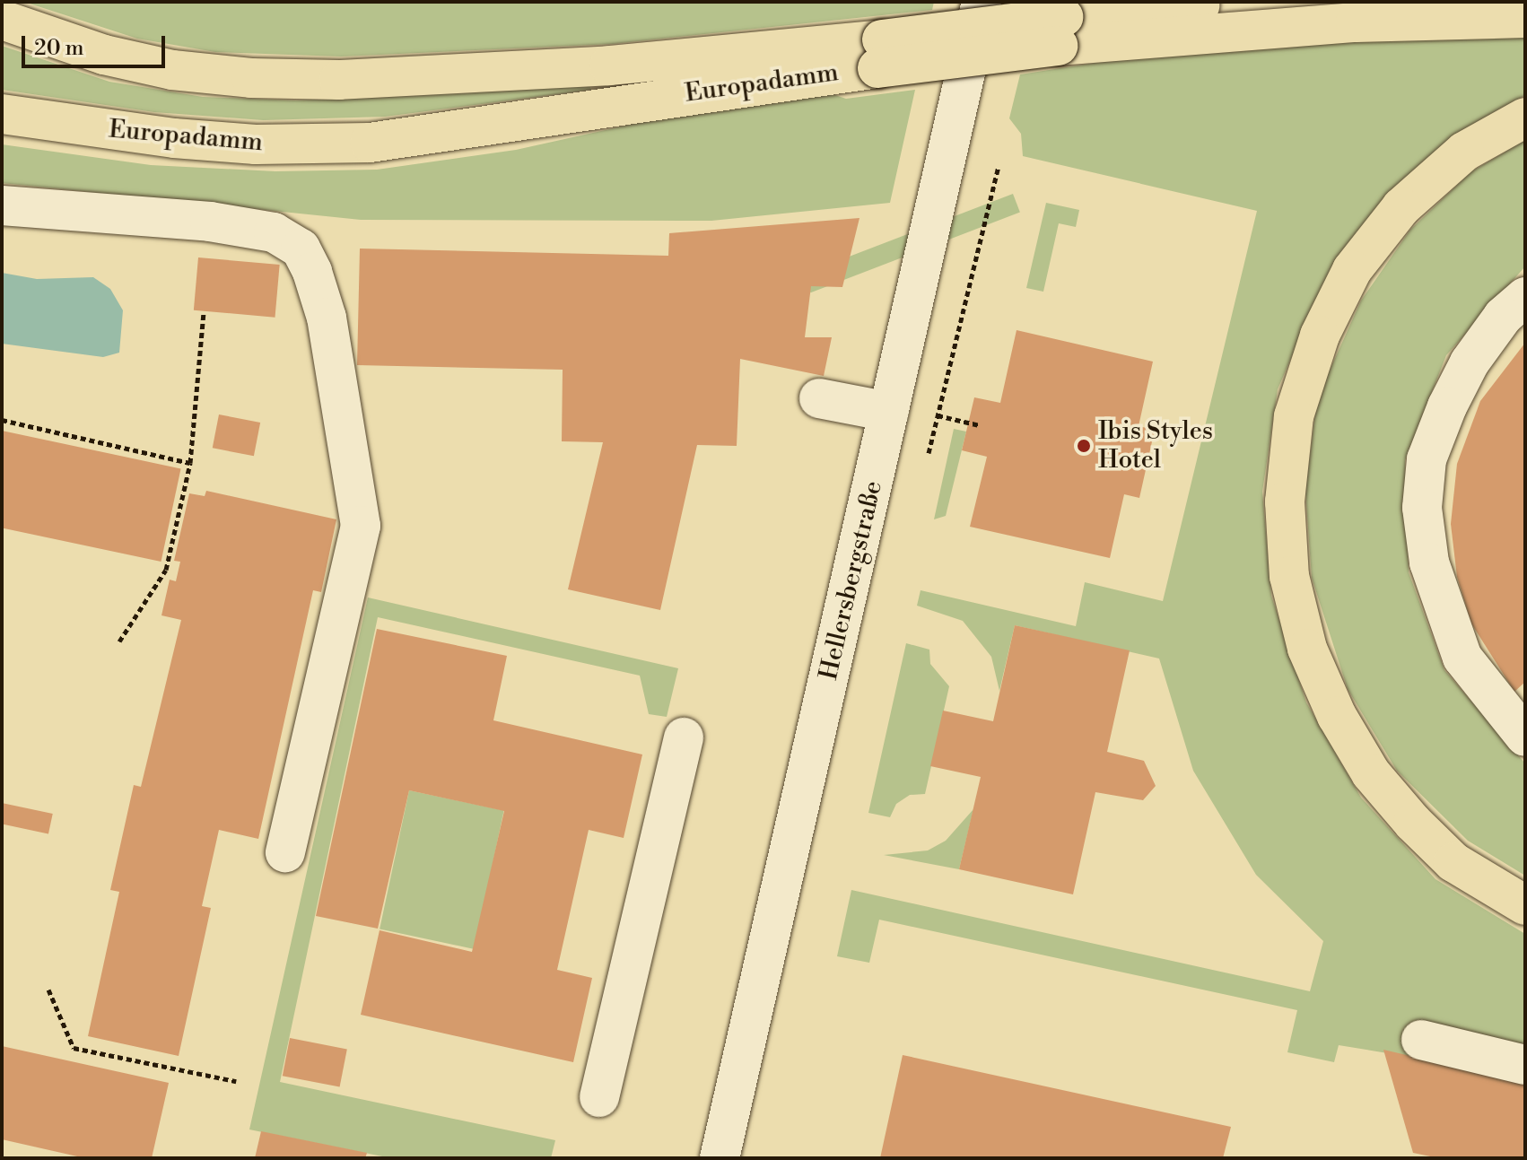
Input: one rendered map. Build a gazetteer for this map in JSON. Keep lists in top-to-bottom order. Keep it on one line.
{"streets":{"main road":["Europadamm"],"street":["Hellersbergstraße"]},"places":["Ibis Styles Hotel"],"scale_bar":"20 m"}
